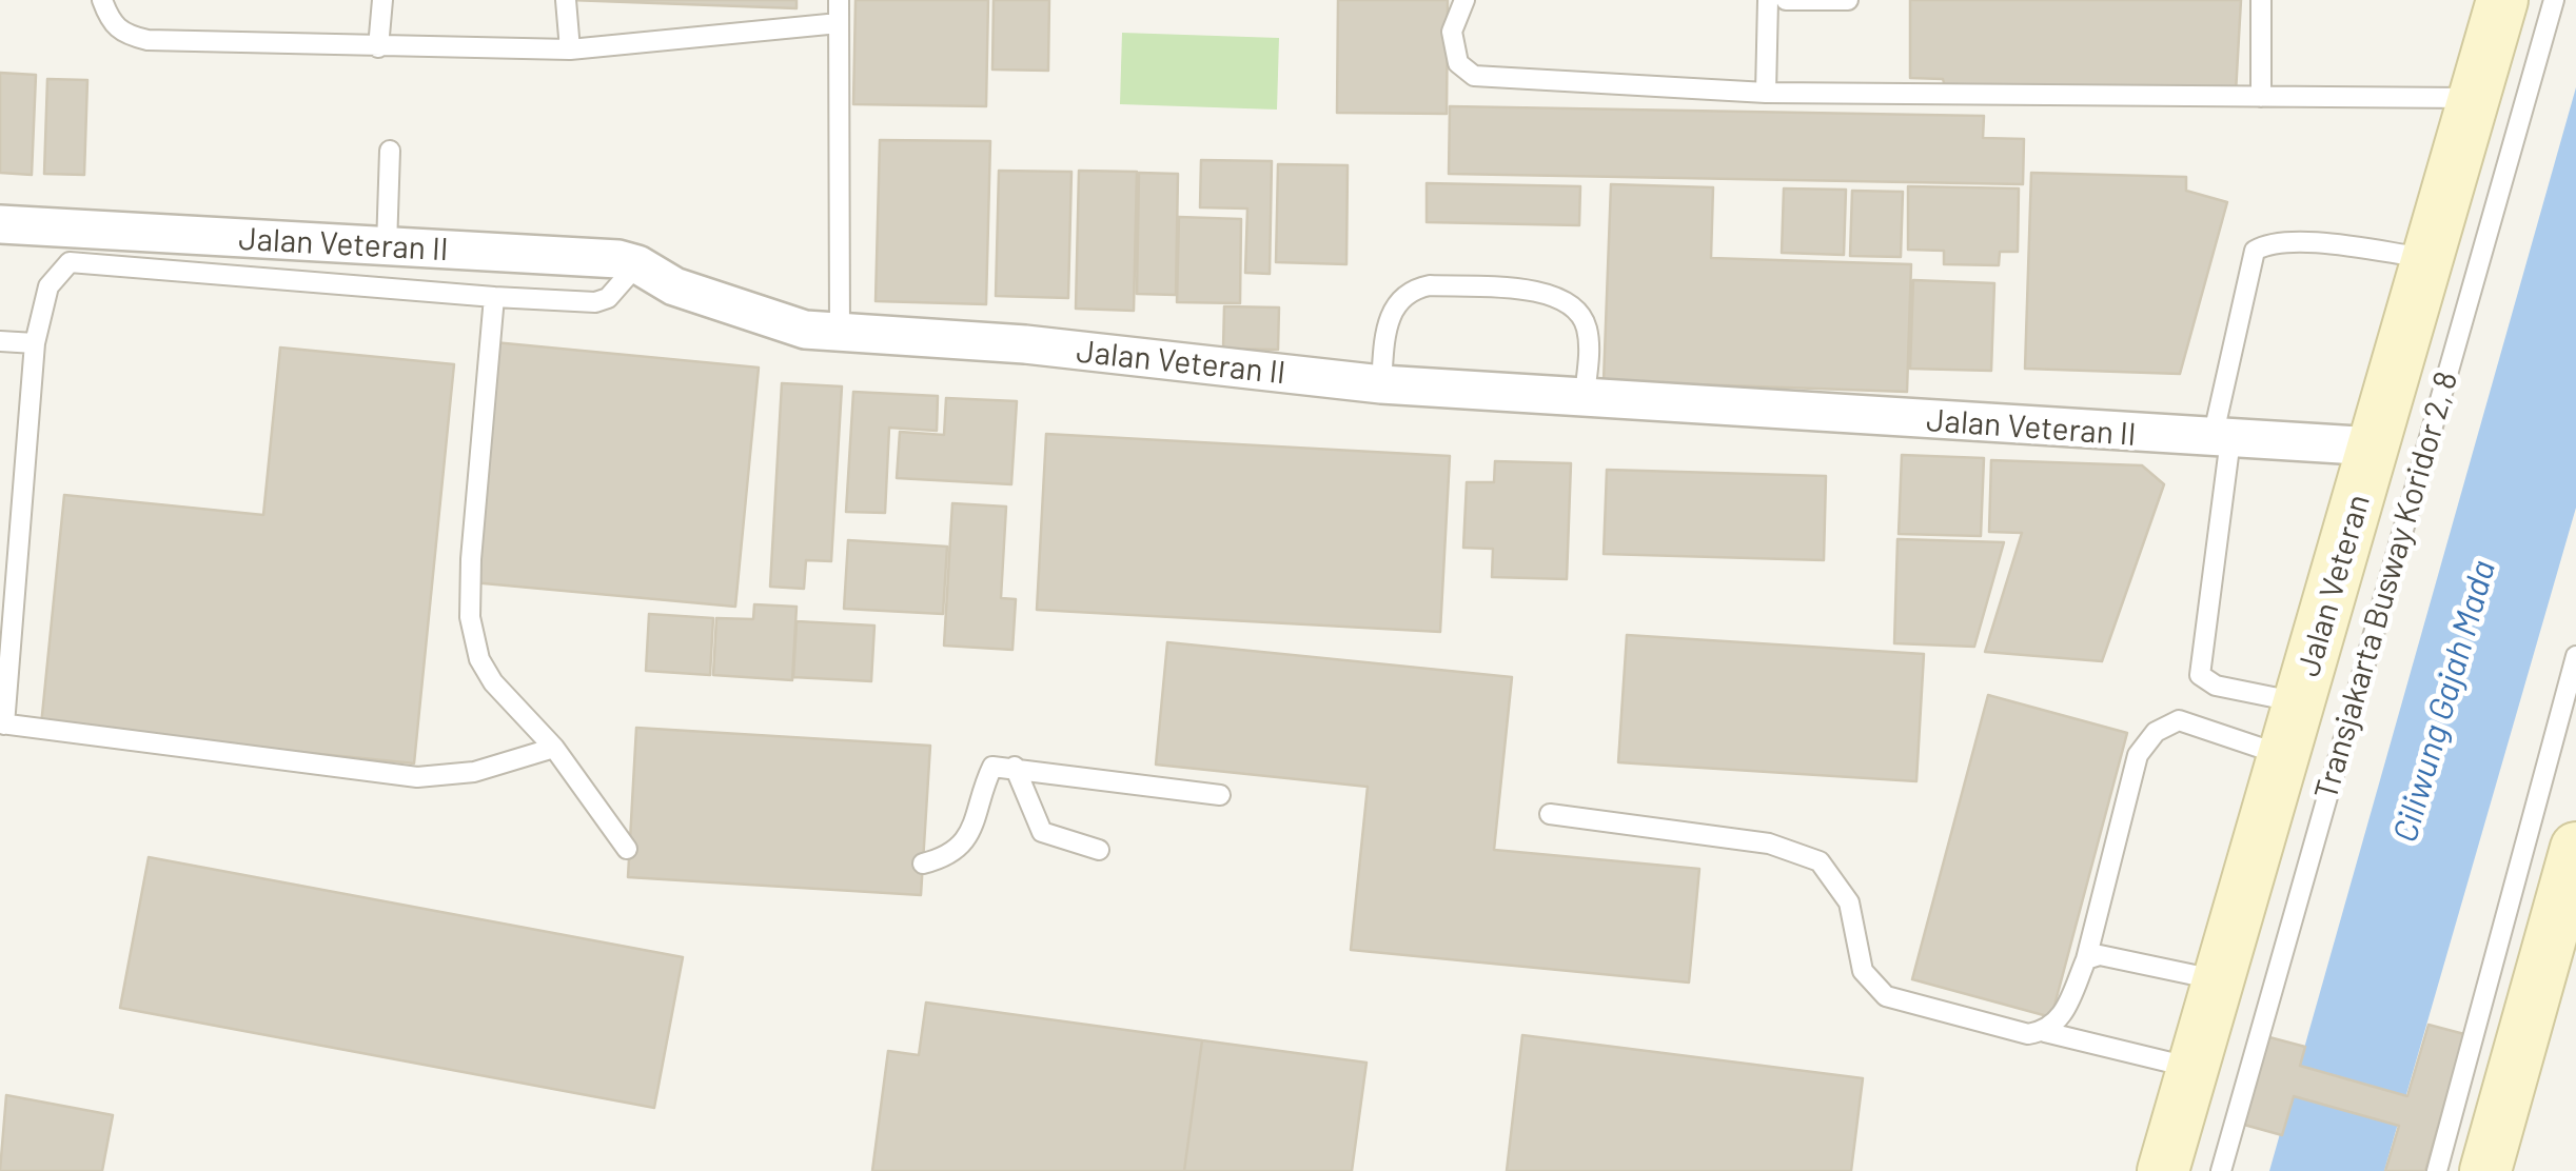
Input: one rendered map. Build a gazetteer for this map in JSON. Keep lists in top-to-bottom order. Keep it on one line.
{"streets":{"main road":["Jalan Veteran"],"street":["Jalan Veteran II"],"lane":["Transjakarta Busway Koridor 2, 8"]},"crossings":[["Jalan Veteran II","Jalan Veteran"]],"water":["Ciliwung Gajah Mada"]}
